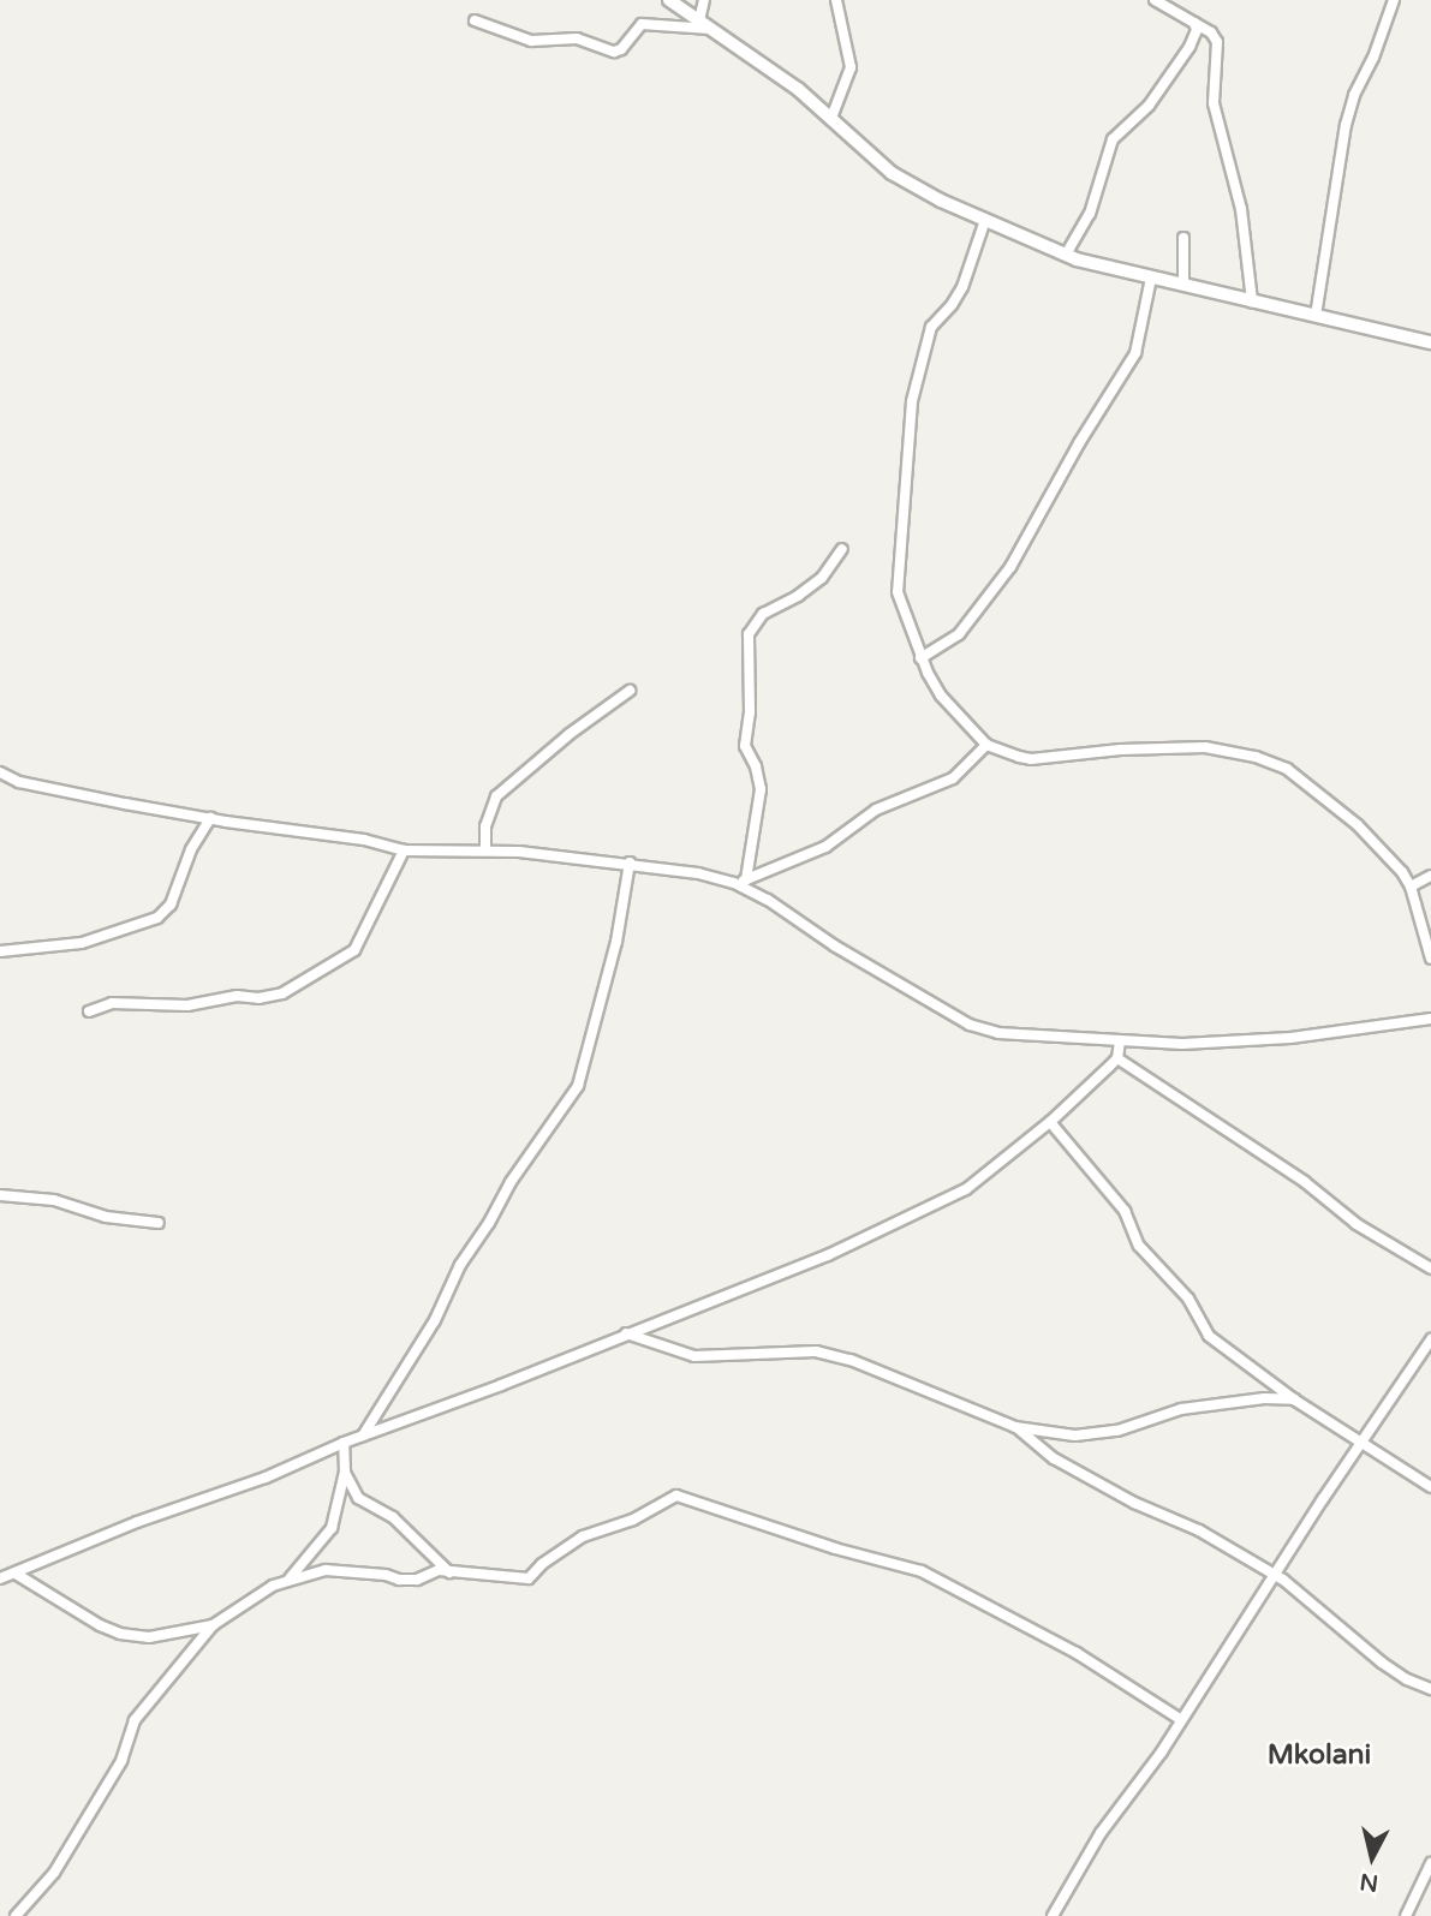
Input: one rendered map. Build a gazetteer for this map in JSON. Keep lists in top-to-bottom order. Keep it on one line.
{"districts":["Mkolani"],"north":"bottom"}
